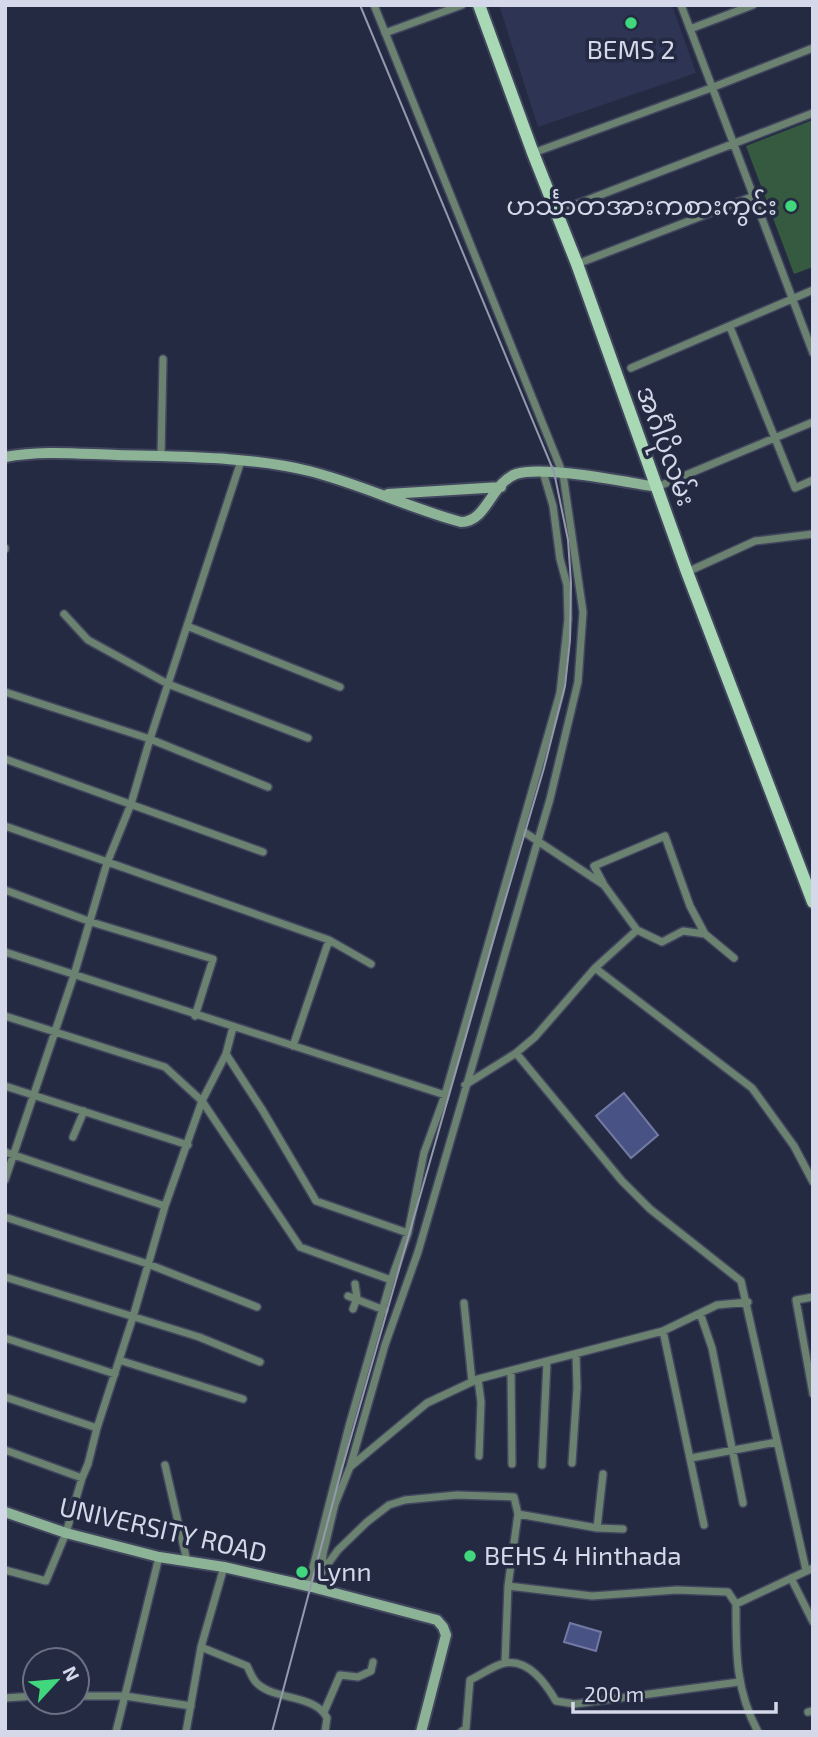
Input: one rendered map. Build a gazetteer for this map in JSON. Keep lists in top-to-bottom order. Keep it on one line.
{"streets":{"main road":["အင်္ဂါပိုလမ်း","UNIVERSITY ROAD"]},"places":["BEMS 2","ဟင်္သာတအားကစားကွင်း","BEHS 4 Hinthada","Lynn"],"scale_bar":"200 m","north":"top right"}
